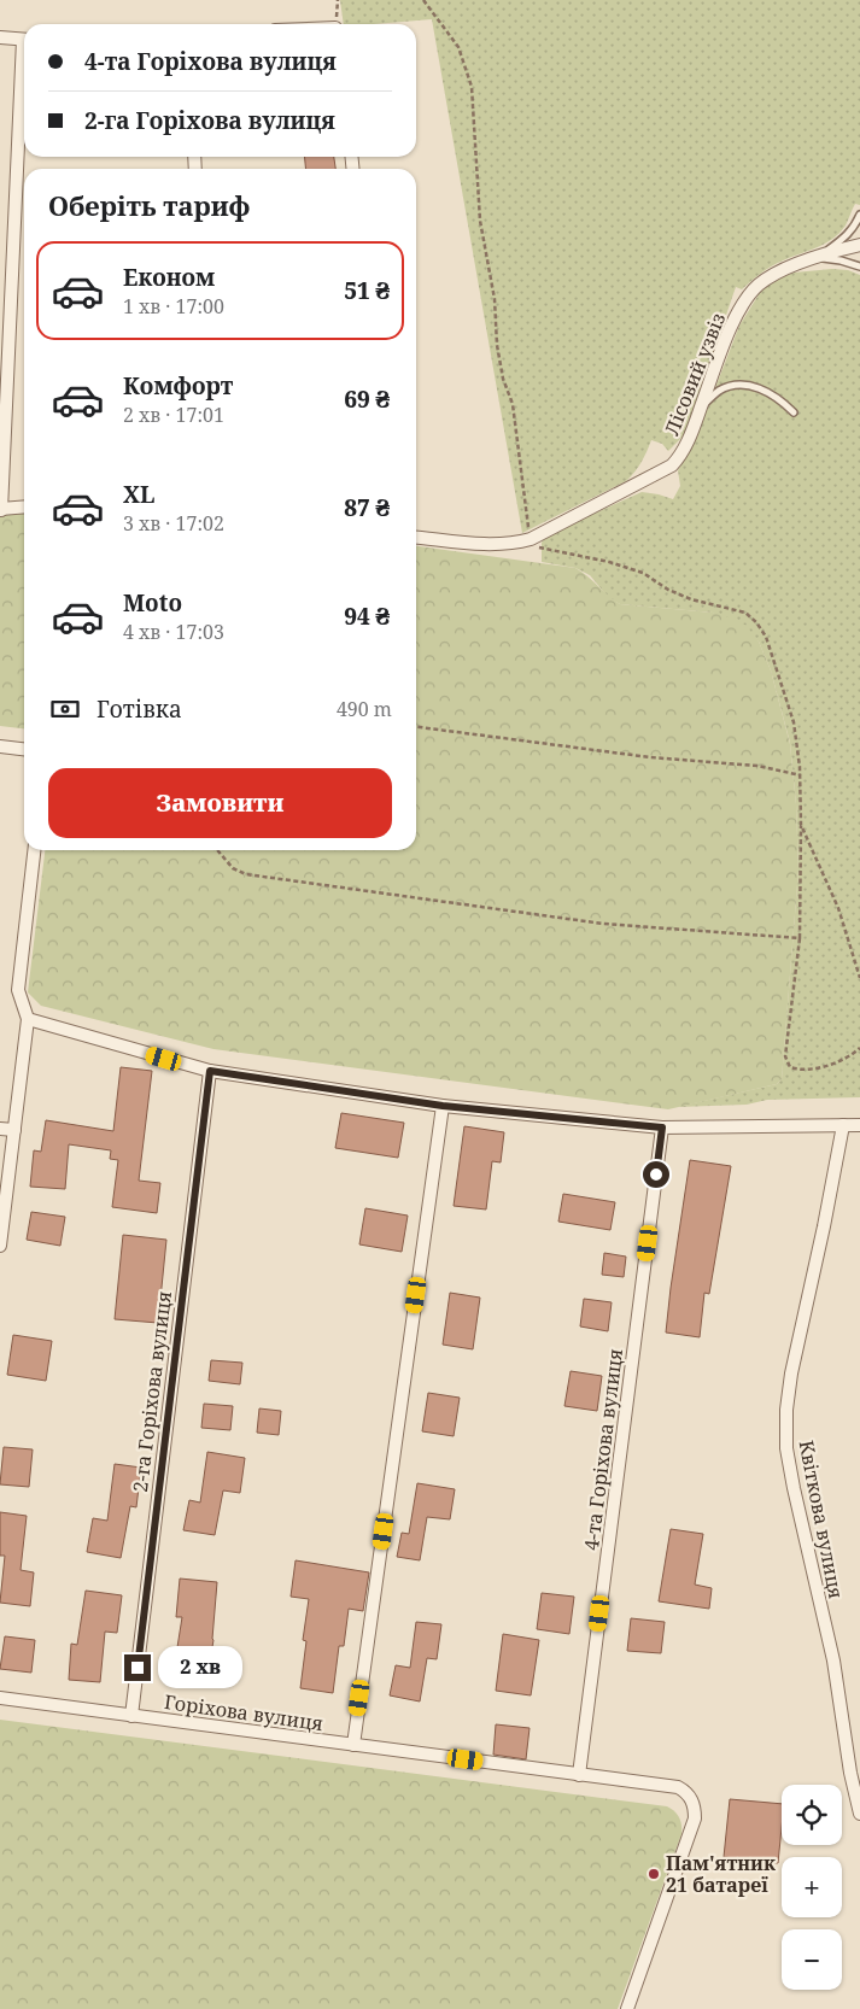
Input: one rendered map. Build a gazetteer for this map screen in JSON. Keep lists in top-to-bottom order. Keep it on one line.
{"streets":{"street":["Лісовий узвіз","2-га Горіхова вулиця","4-та Горіхова вулиця","Квіткова вулиця","Горіхова вулиця"]},"crossings":[["2-га Горіхова вулиця","Горіхова вулиця"],["4-та Горіхова вулиця","Горіхова вулиця"]],"places":["Пам'ятник 21 батареї"],"page":{"banner":["4-та Горіхова вулиця","2-га Горіхова вулиця"],"heading":"Оберіть тариф","list":[{"name":"Економ","note":"1 хв · 17:00","value":"51 ₴"},{"name":"Комфорт","note":"2 хв · 17:01","value":"69 ₴"},{"name":"XL","note":"3 хв · 17:02","value":"87 ₴"},{"name":"Moto","note":"4 хв · 17:03","value":"94 ₴"}],"pay":["Готівка","490 m"],"buttons":"Замовити","bubble":"2 хв","map_buttons":["+","−"]}}
